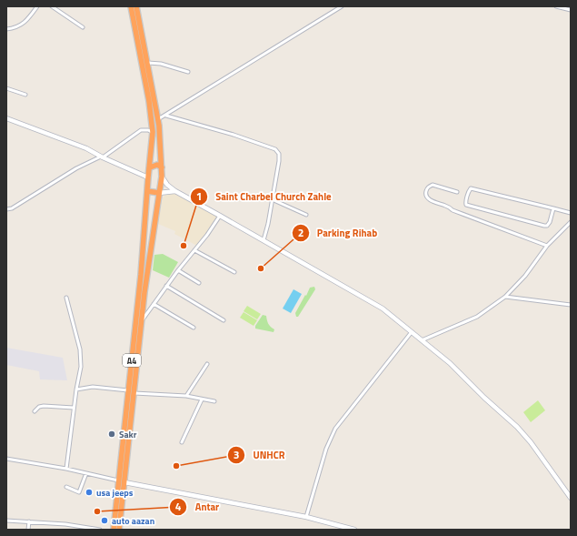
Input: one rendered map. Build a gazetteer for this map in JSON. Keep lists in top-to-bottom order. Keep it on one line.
{"streets":{"highway":["A4"]},"places":["Saint Charbel Church Zahle","Parking Rihab","Sakr","UNHCR","usa jeeps","Antar","auto aazan"]}
